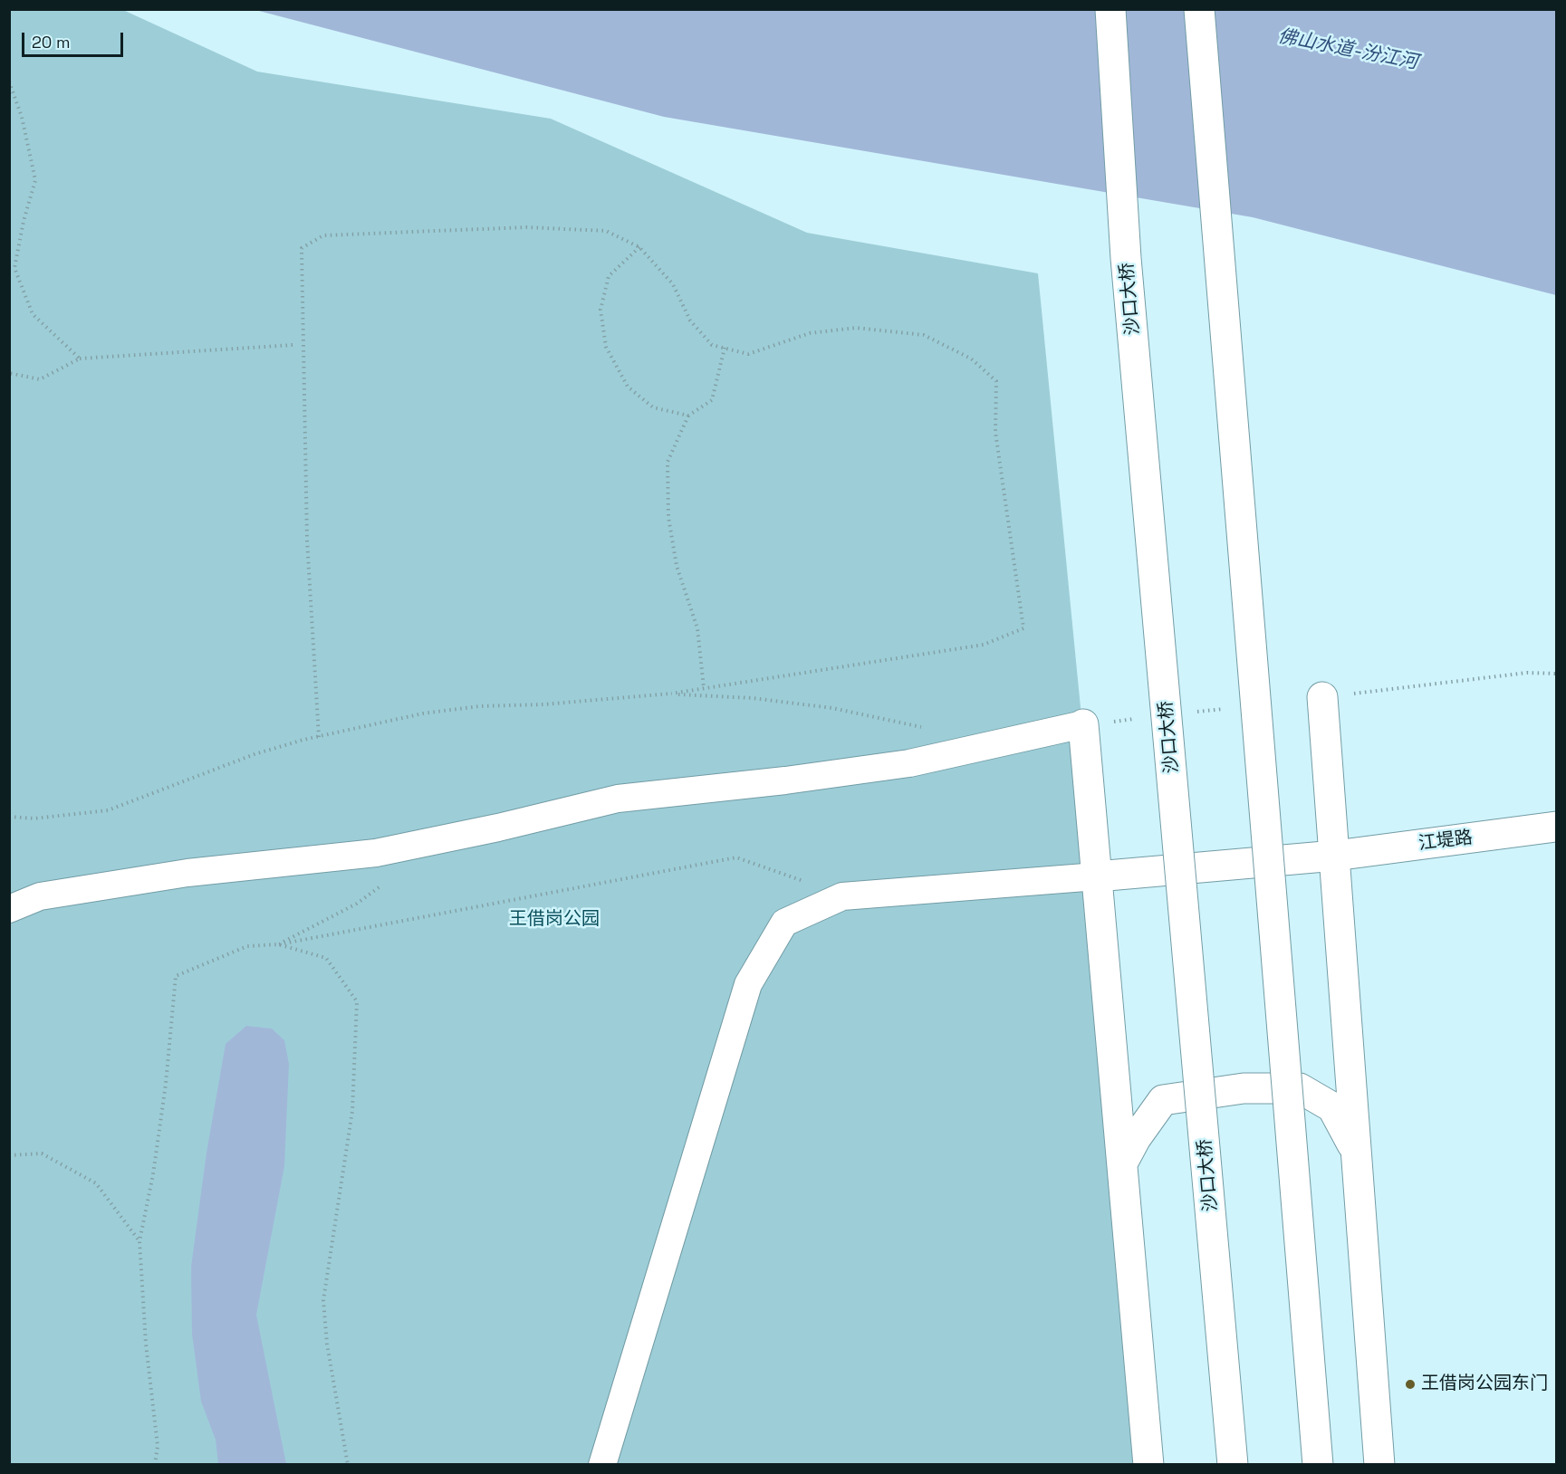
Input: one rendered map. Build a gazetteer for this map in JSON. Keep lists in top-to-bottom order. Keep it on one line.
{"streets":{"main road":["沙口大桥","江堤路"]},"water":["佛山水道-汾江河"],"parks":["王借岗公园"],"places":["王借岗公园东门"],"scale_bar":"20 m"}
